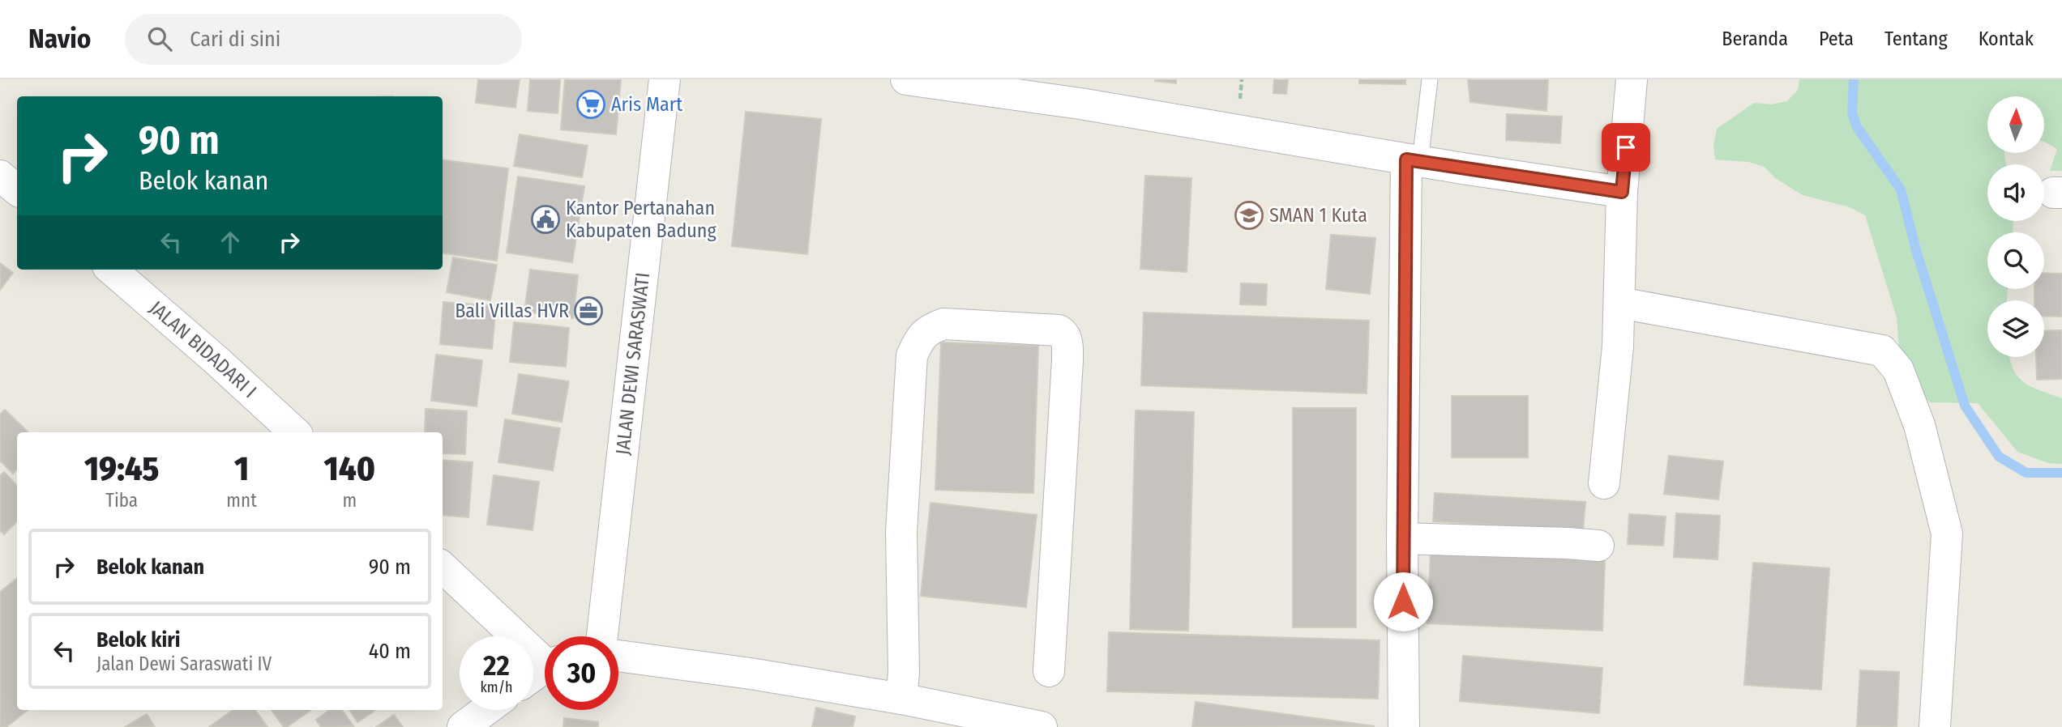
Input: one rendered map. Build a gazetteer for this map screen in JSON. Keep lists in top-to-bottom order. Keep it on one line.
{"streets":{"street":["JALAN BIDADARI I","JALAN DEWI SARASWATI"]},"places":{"supermarket":["Aris Mart"],"school or university":["SMAN 1 Kuta"],"public building":["Kantor Pertanahan Kabupaten Badung"],"office":["Bali Villas HVR"]},"north":"top","page":{"header":"Navio","search":"Cari di sini","nav":["Beranda","Peta","Tentang","Kontak"],"turn":["90 m","Belok kanan"],"eta":["19:45","Tiba","1","mnt","140","m"],"list":[{"name":"Belok kanan","value":"90 m"},{"name":"Belok kiri","note":"Jalan Dewi Saraswati IV","value":"40 m"}],"speed":"22 km/h","limit":"30"}}
